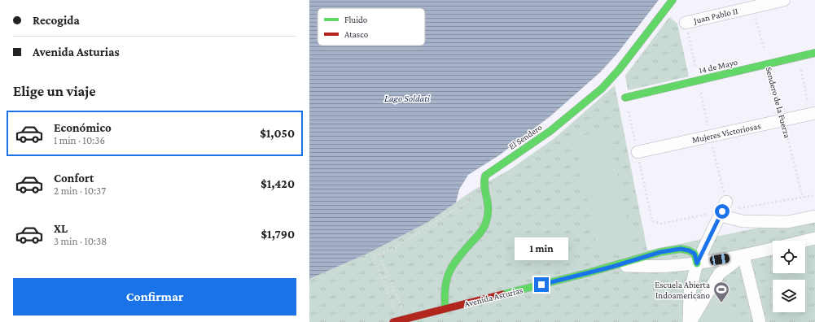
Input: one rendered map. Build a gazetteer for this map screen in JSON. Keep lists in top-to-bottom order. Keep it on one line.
{"streets":{"street":["Juan Pablo II","14 de Mayo","Mujeres Victoriosas","El Sendero","Avenida Asturias"],"path":["Sendero de la Fuerza"]},"crossings":[["Juan Pablo II","Sendero de la Fuerza"],["14 de Mayo","Sendero de la Fuerza"],["Sendero de la Fuerza","Mujeres Victoriosas"],["El Sendero","Avenida Asturias"]],"water":["Lago Soldati"],"places":{"sports":["Escuela Abierta Indoamericano"]},"legend":["Fluido","Atasco"],"page":{"banner":["Recogida","Avenida Asturias"],"heading":"Elige un viaje","list":[{"name":"Económico","note":"1 min · 10:36","value":"$1,050"},{"name":"Confort","note":"2 min · 10:37","value":"$1,420"},{"name":"XL","note":"3 min · 10:38","value":"$1,790"}],"bubble":"1 min","buttons":"Confirmar"}}
